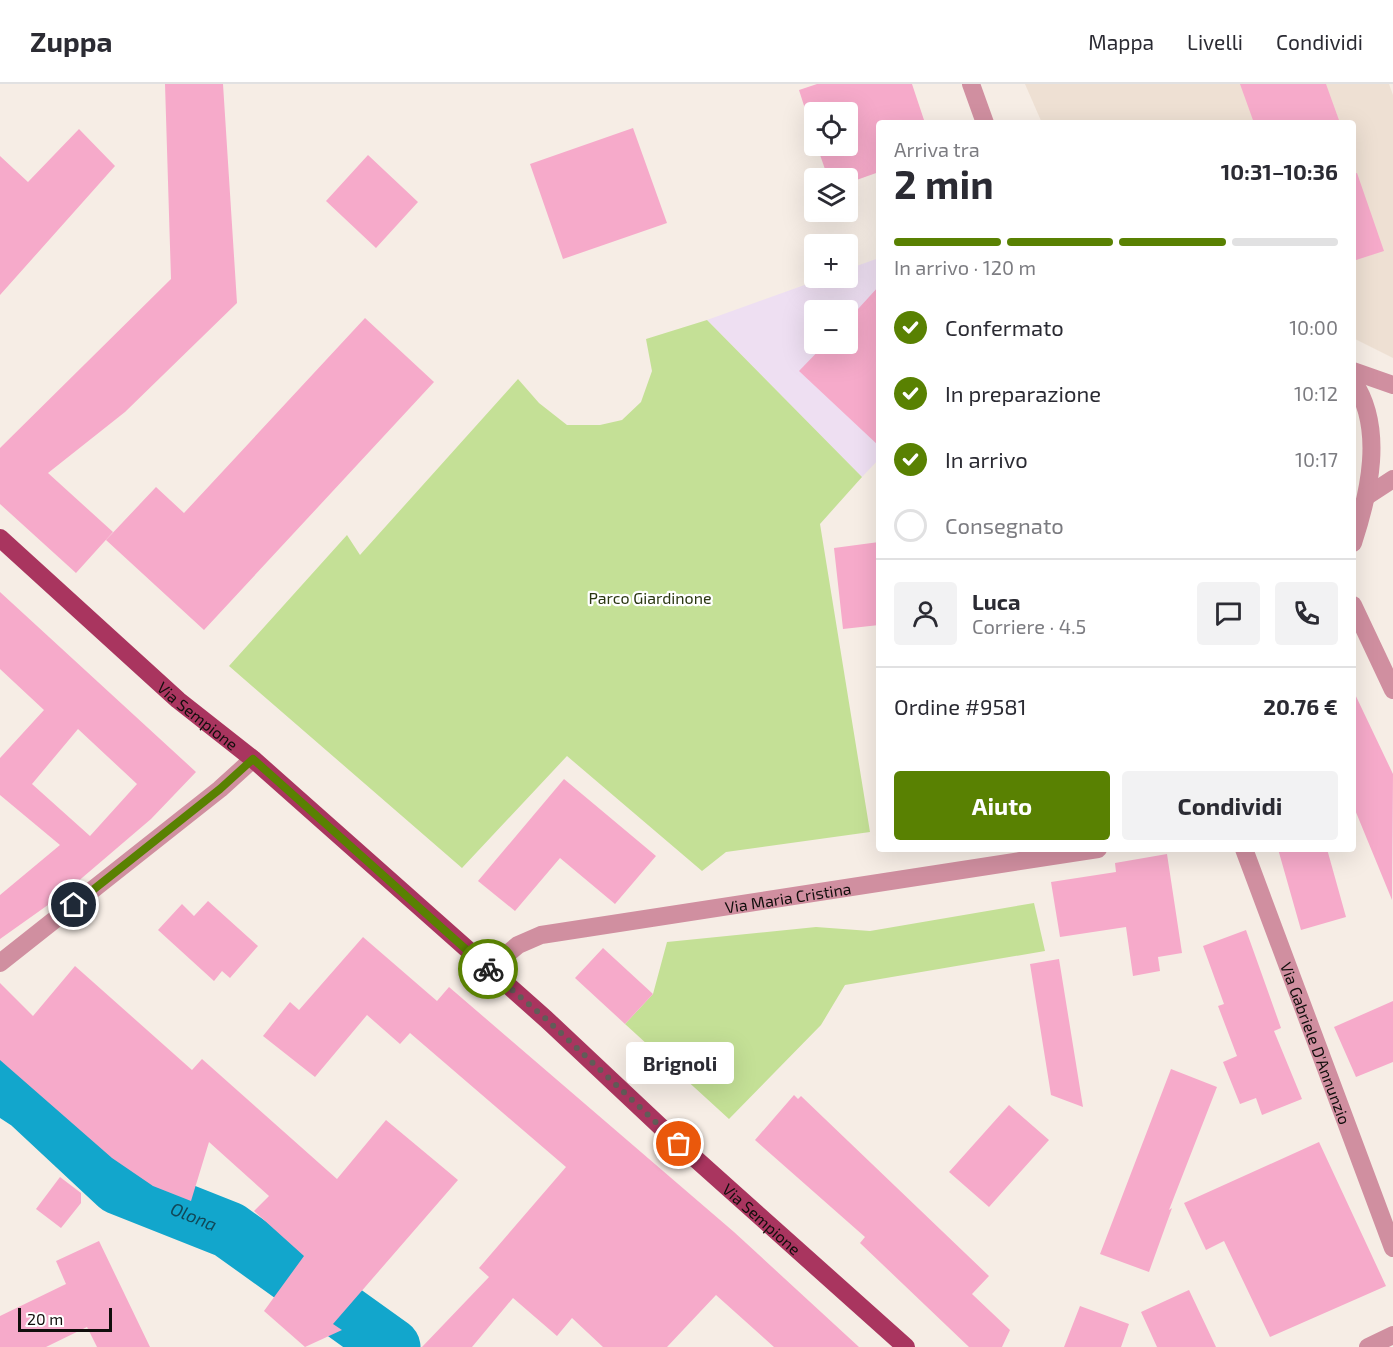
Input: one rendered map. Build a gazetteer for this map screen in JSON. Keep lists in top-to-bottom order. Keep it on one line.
{"streets":{"main road":["Via Sempione"],"street":["Via Maria Cristina","Via Gabriele D'Annunzio"]},"crossings":[["Via Sempione","Via Maria Cristina"]],"water":["Olona"],"parks":["Parco Giardinone"],"places":["Brignoli"],"scale_bar":"20 m","page":{"header":"Zuppa","nav":["Mappa","Livelli","Condividi"],"map_buttons":["+","−"],"heading":["2 min","Arriva tra","10:31–10:36"],"panel":["Luca","Corriere · 4.5","Ordine #9581","20.76 €"],"bar":"In arrivo · 120 m","list":[["Confermato","10:00"],["In preparazione","10:12"],["In arrivo","10:17"],"Consegnato"],"buttons":["Aiuto","Condividi"],"bubble":"Brignoli","scale":"20 m"}}
